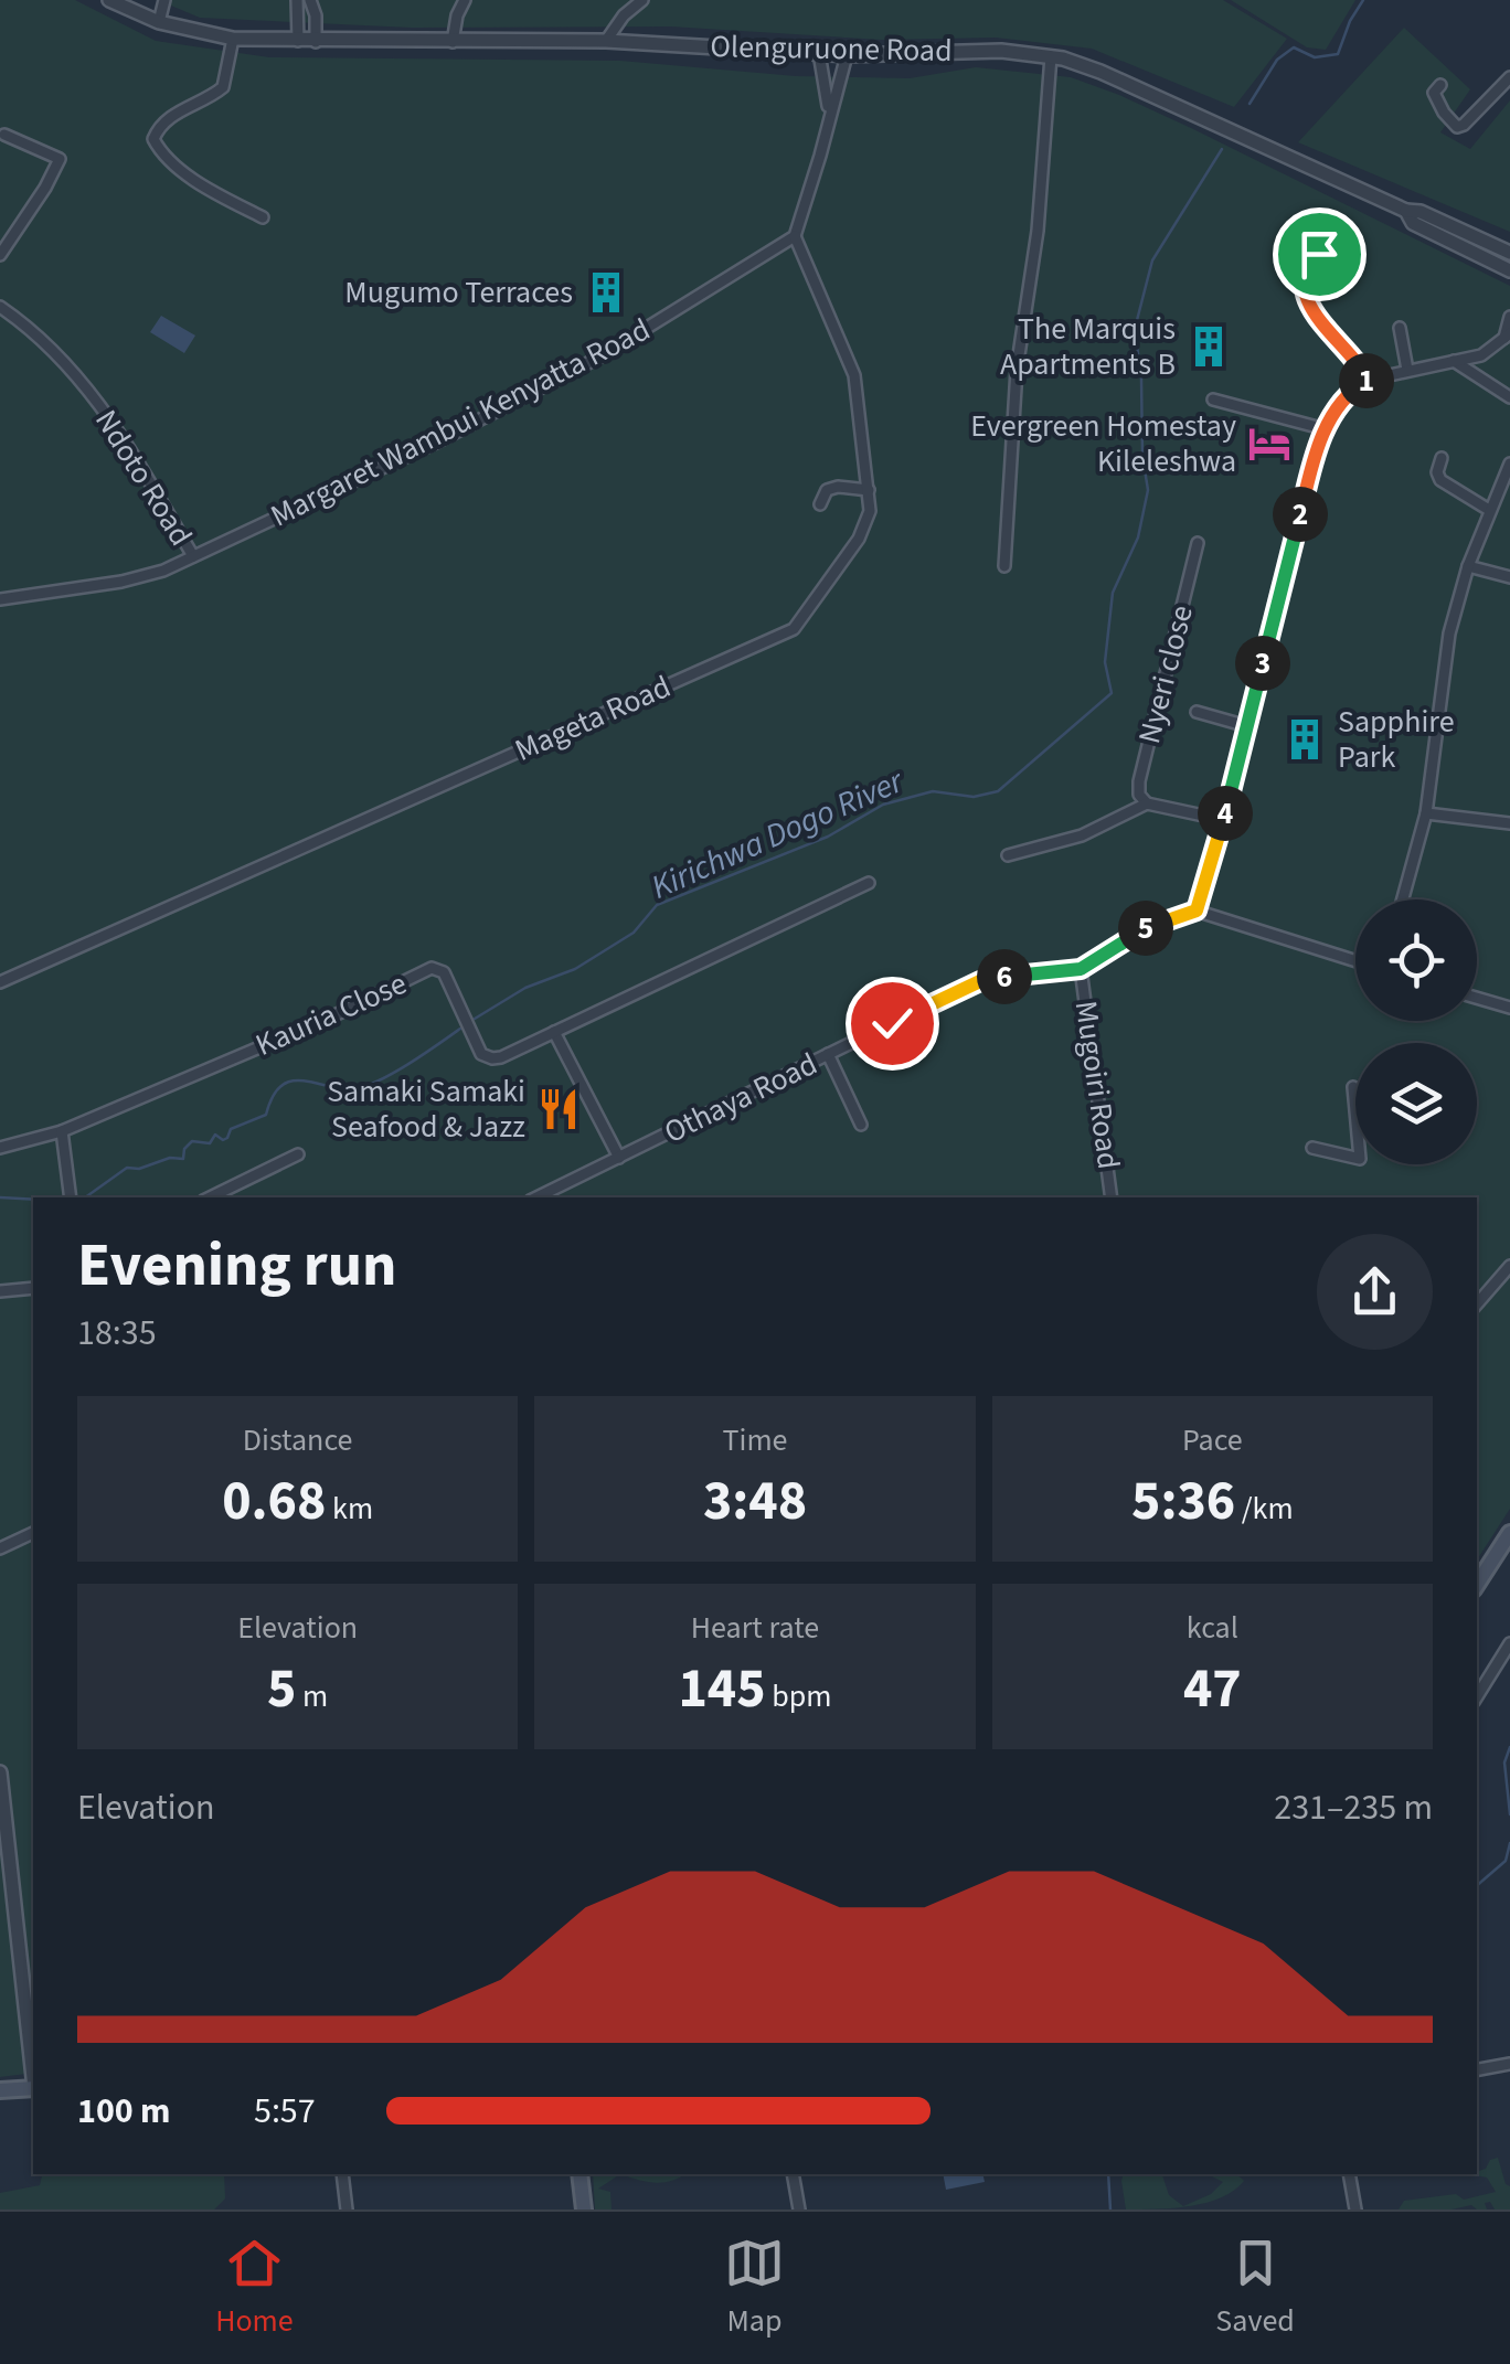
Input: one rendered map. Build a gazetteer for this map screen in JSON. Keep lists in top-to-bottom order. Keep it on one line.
{"streets":{"street":["Olenguruone Road","Margaret Wambui Kenyatta Road","Ndoto Road","Nyeri close","Mageta Road","Kauria Close","Mugoiri Road","Othaya Road"]},"crossings":[["Margaret Wambui Kenyatta Road","Ndoto Road"],["Margaret Wambui Kenyatta Road","Mageta Road"],["Mugoiri Road","Othaya Road"]],"water":["Kirichwa Dogo River"],"places":{"building":["Mugumo Terraces","The Marquis Apartments B","Sapphire Park"],"hotel":["Evergreen Homestay Kileleshwa"],"restaurant":["Samaki Samaki Seafood & Jazz"]},"page":{"pins":["1","2","3","4","5","6"],"heading":["Evening run","18:35"],"stats":[["Distance","0.68 km"],["Time","3:48"],["Pace","5:36 /km"],["Elevation","5 m"],["Heart rate","145 bpm"],["kcal","47"]],"chart":["Elevation","231–235 m"],"list":[{"name":"100 m","note":"5:57"}],"tabs":["Home","Map","Saved"]}}
